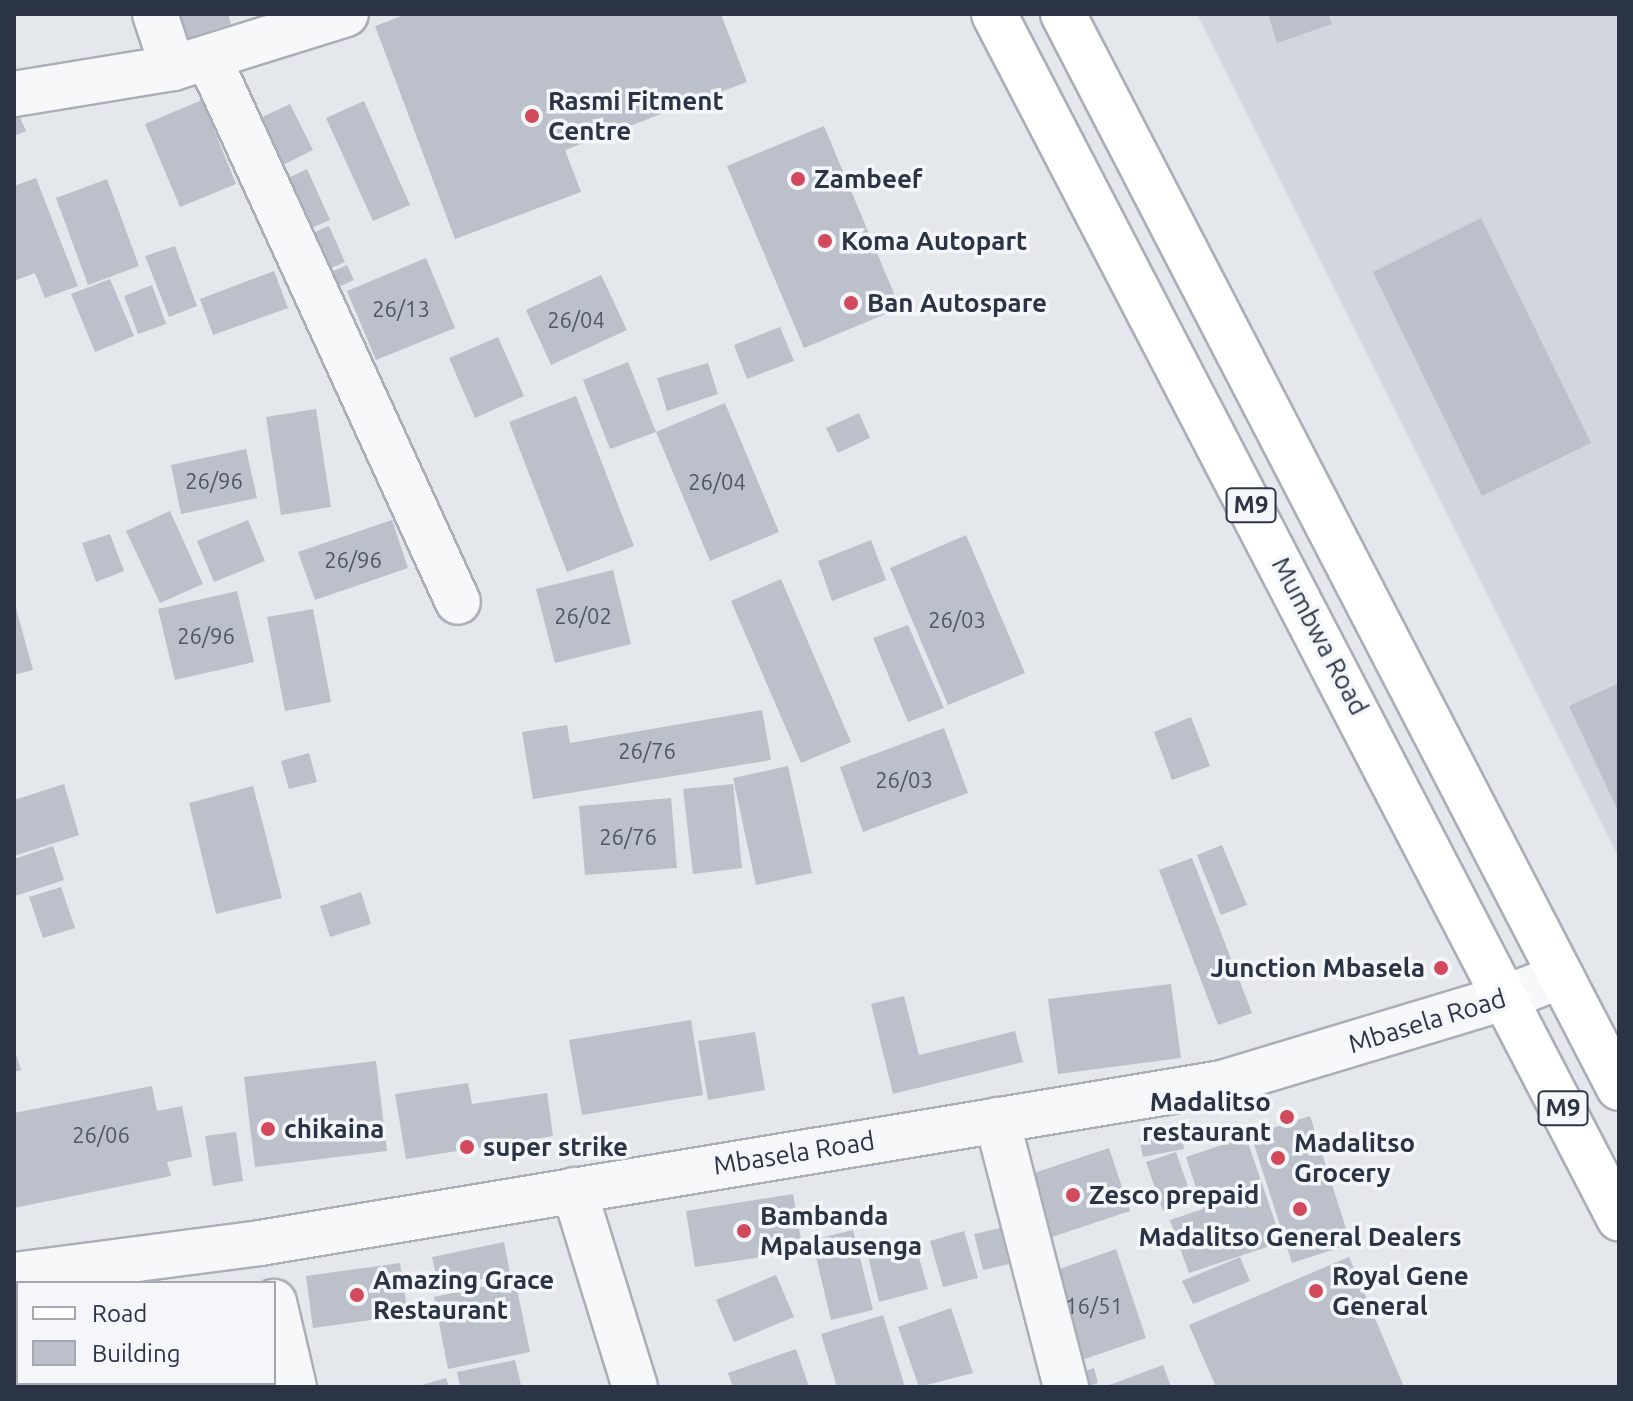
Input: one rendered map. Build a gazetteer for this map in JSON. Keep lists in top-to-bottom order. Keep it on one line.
{"streets":{"main road":["M9","Mumbwa Road"],"street":["Mbasela Road"]},"crossings":[["M9","Mbasela Road"],["Mumbwa Road","Mbasela Road"]],"places":["Rasmi Fitment Centre","Zambeef","Koma Autopart","Ban Autospare","Junction Mbasela","Madalitso restaurant","chikaina","super strike","Madalitso Grocery","Zesco prepaid","Madalitso General Dealers","Bambanda Mpalausenga","Royal Gene General","Amazing Grace Restaurant"],"house_numbers":["26/13","26/04","26/96","26/04","26/96","26/02","26/03","26/96","26/76","26/03","26/76","26/06","16/51"],"legend":["Road","Building"]}
